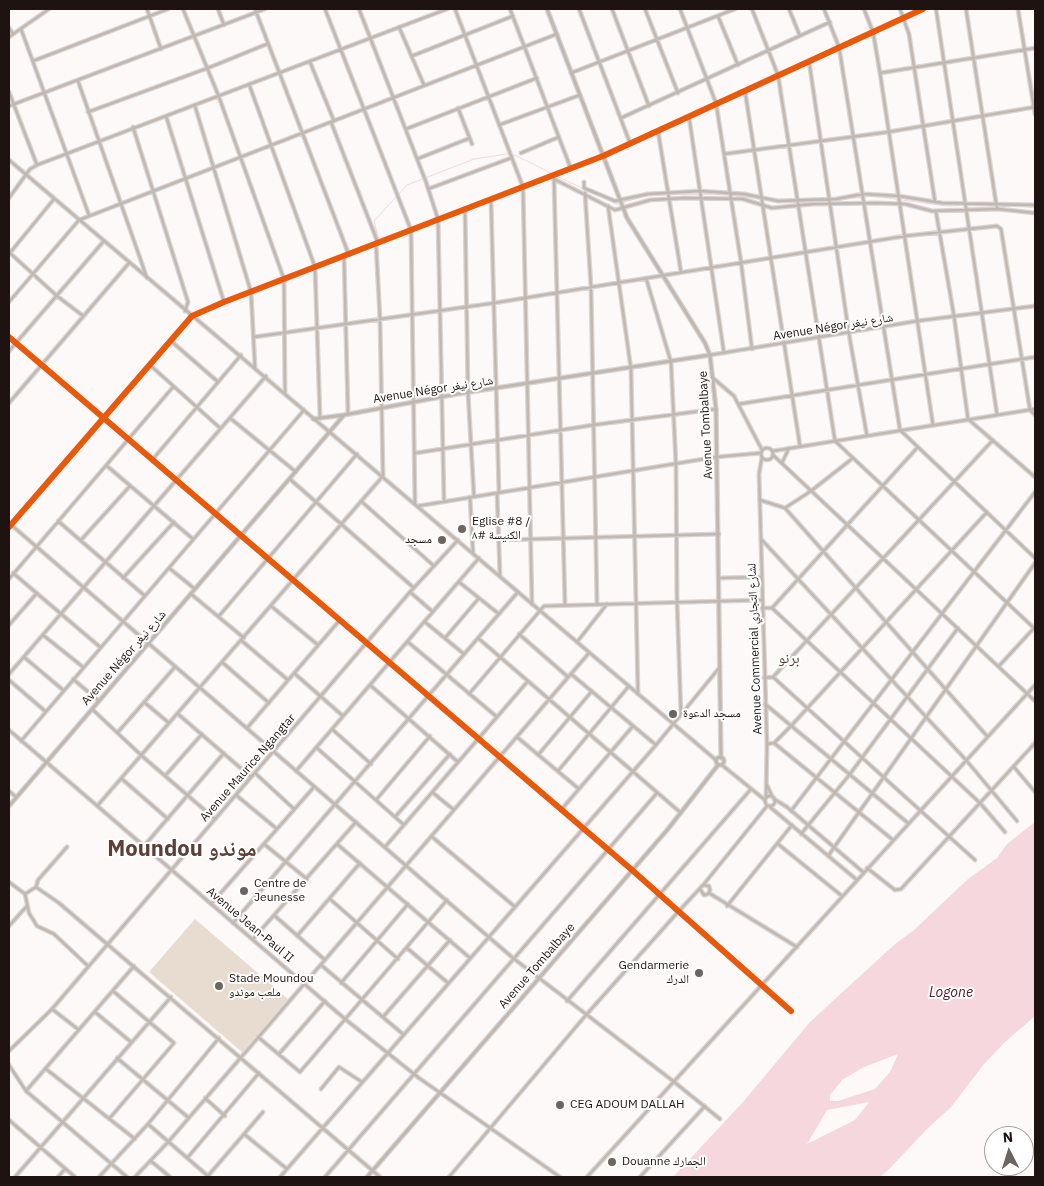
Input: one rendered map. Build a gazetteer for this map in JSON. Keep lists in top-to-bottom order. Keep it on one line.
{"streets":{"main road":["Avenue Négor شارع نيغر","Avenue Tombalbaye"],"street":["Avenue Commercial لشارع التجاري","Avenue Maurice Ngangtar","Avenue Jean-Paul II"]},"crossings":[["Avenue Négor شارع نيغر","Avenue Tombalbaye"],["Avenue Négor شارع نيغر","Avenue Jean-Paul II"],["Avenue Tombalbaye","Avenue Jean-Paul II"],["Avenue Maurice Ngangtar","Avenue Jean-Paul II"]],"districts":["برنو","Moundou موندو"],"water":["Logone"],"places":["Eglise #8 / الكنيسة #٨","مسجد","مسجد الدعوة","Centre de Jeunesse","Gendarmerie الدرك","Stade Moundou ملعب موندو","CEG ADOUM DALLAH","Douanne الجمارك"],"north":"top"}
